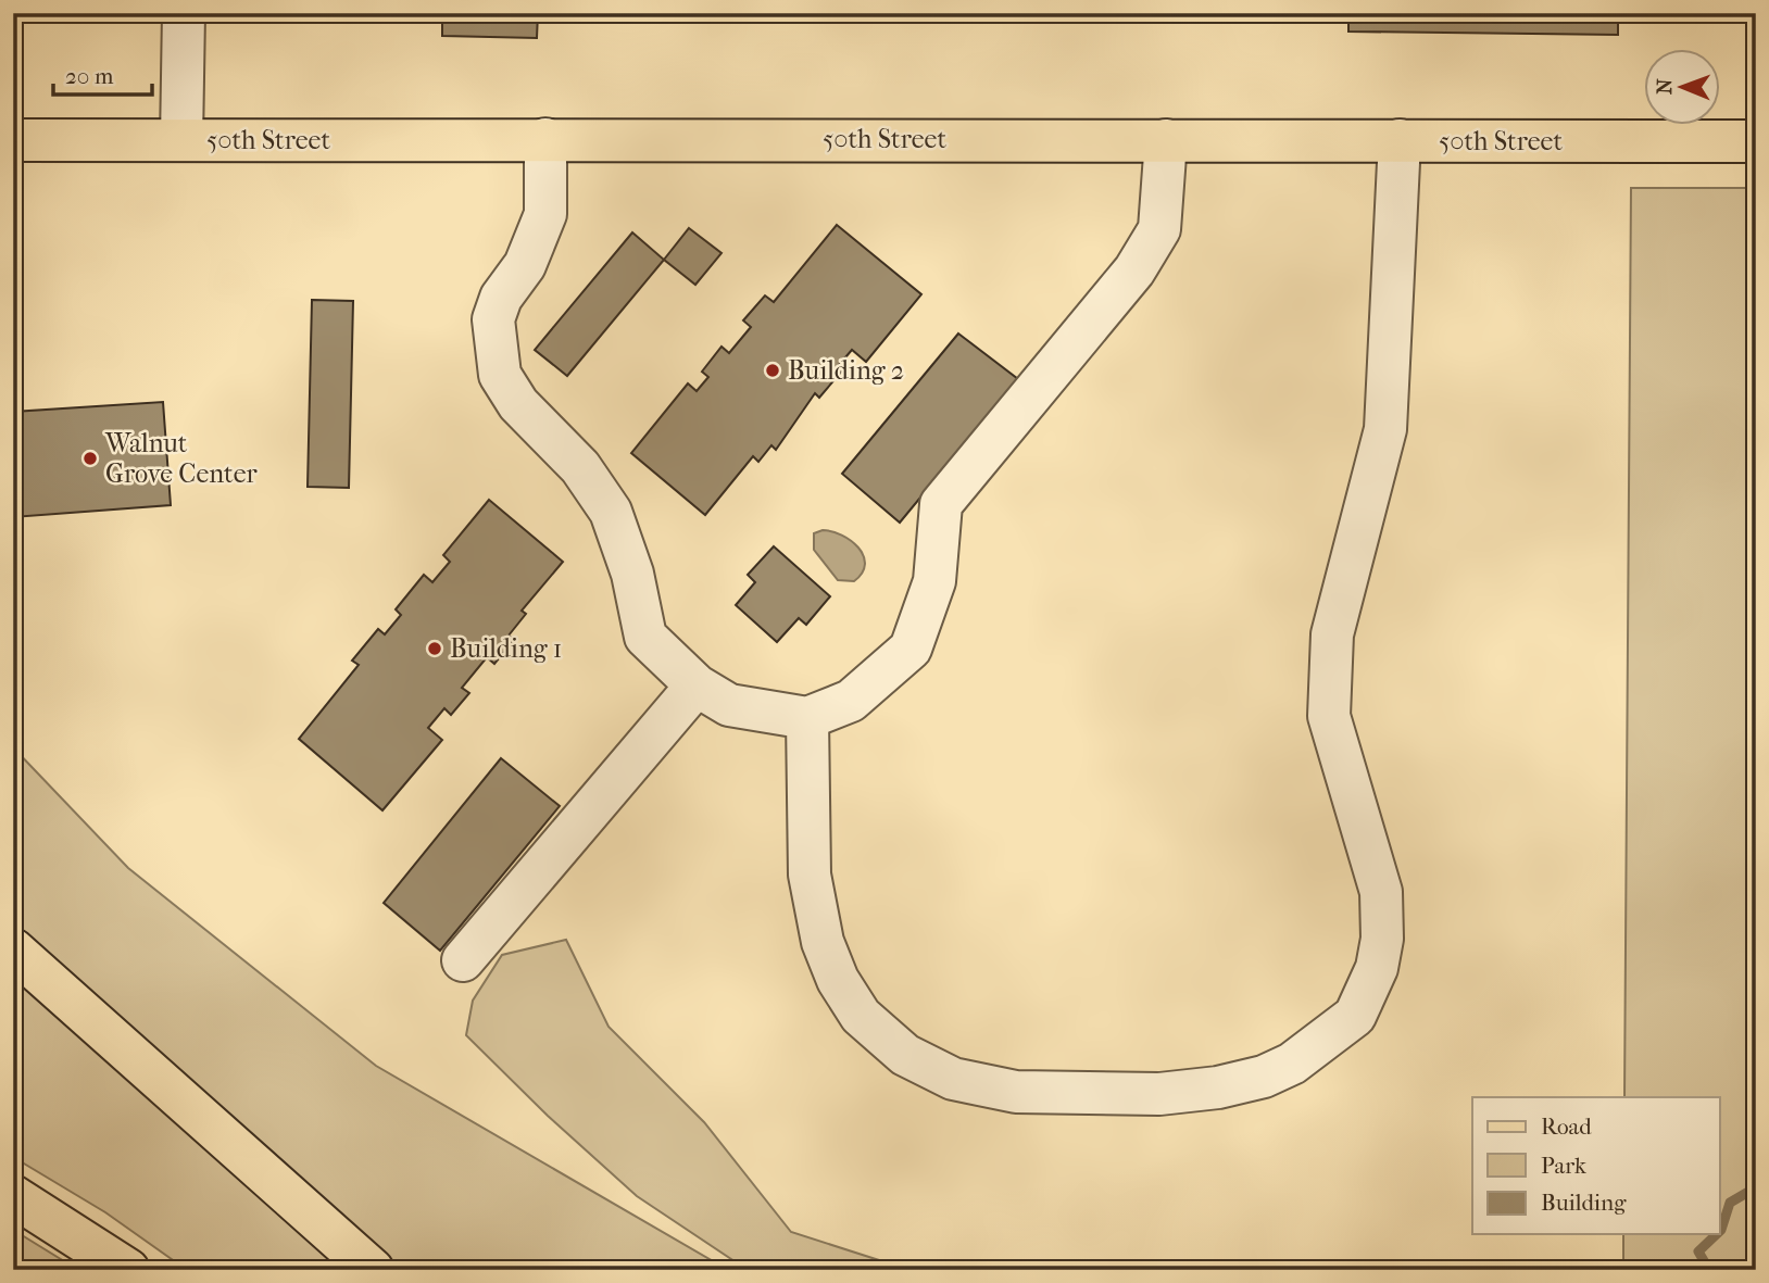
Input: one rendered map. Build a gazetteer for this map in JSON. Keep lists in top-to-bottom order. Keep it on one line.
{"streets":{"main road":["50th Street"]},"places":["Building 2","Walnut Grove Center","Building 1"],"legend":["Road","Park","Building"],"scale_bar":"20 m","north":"left"}
